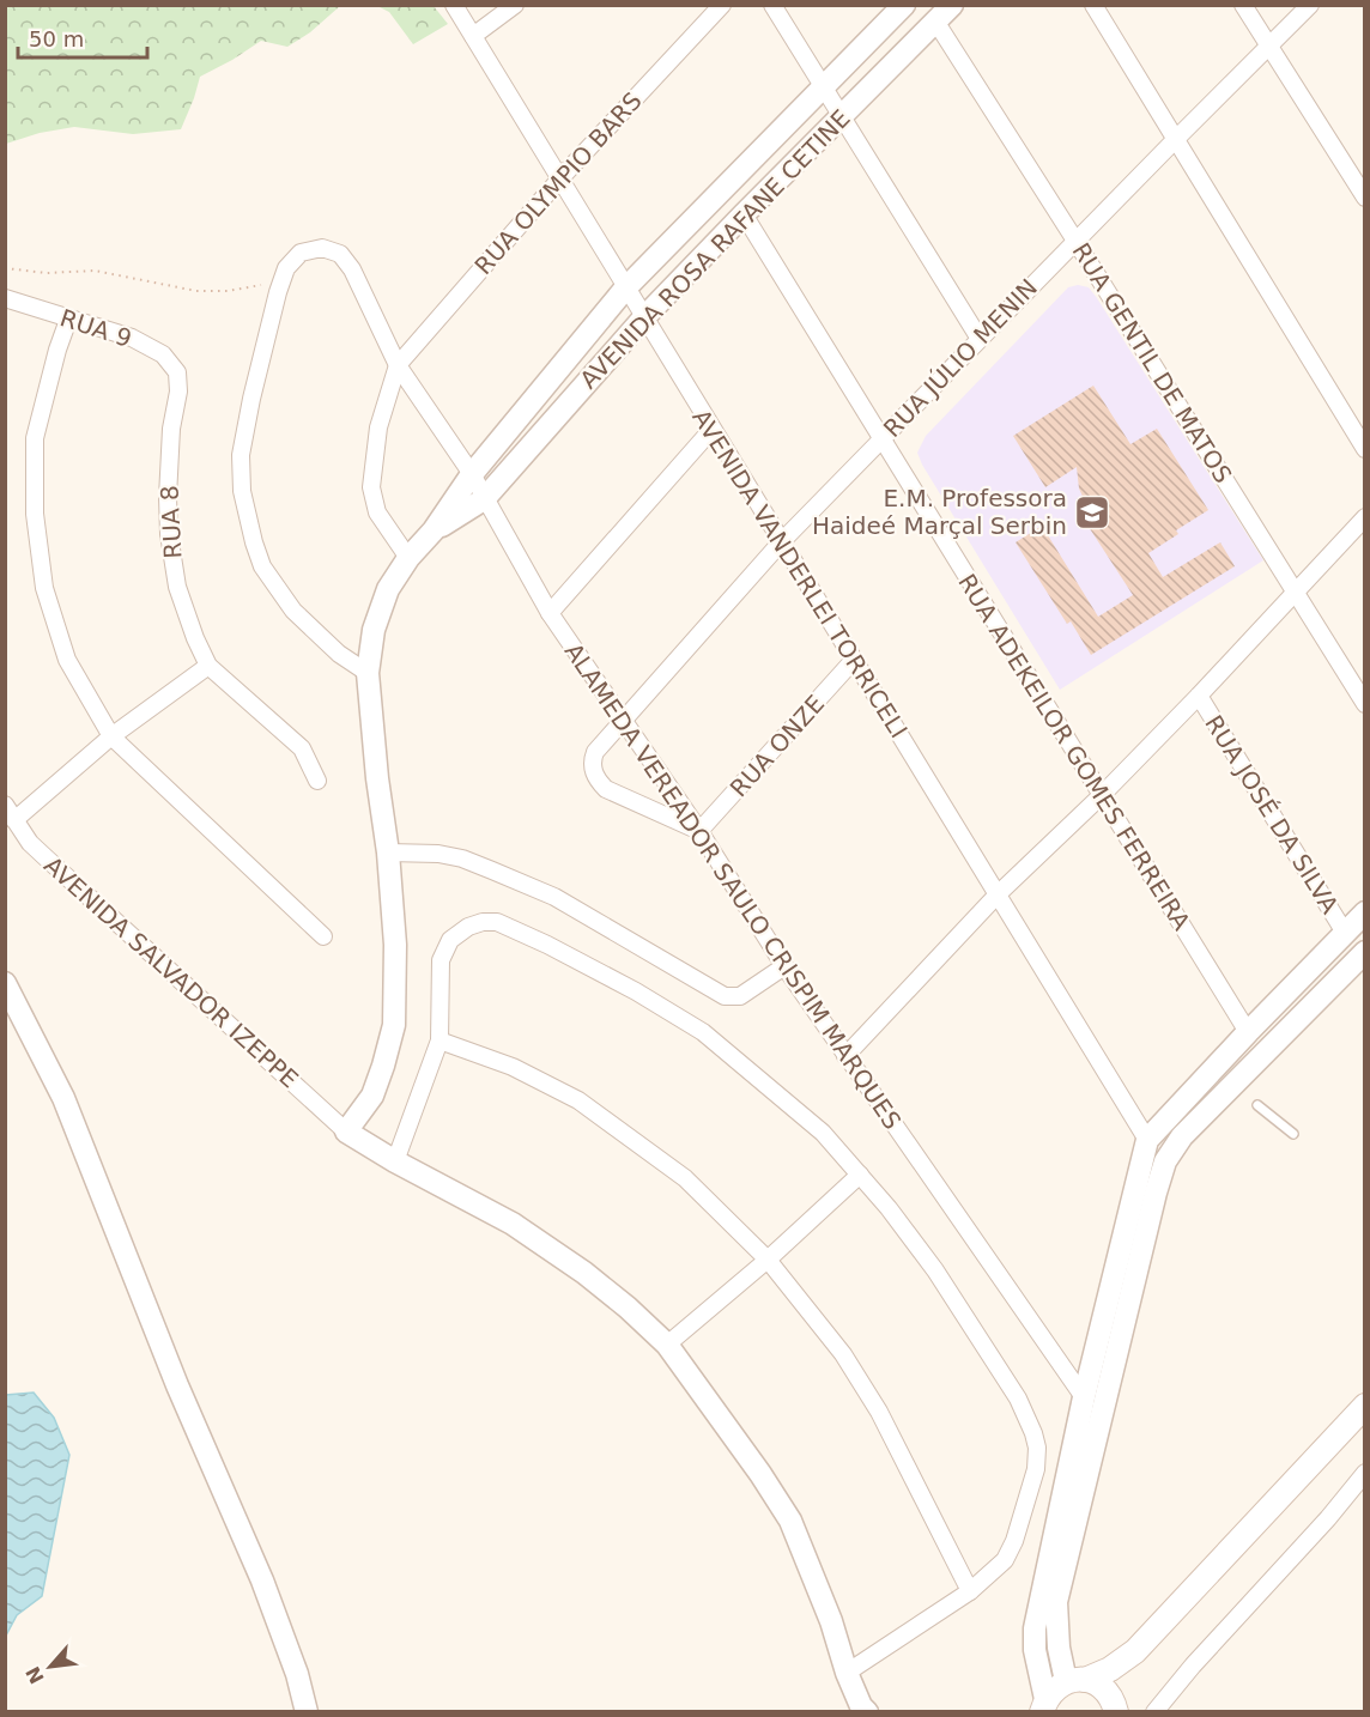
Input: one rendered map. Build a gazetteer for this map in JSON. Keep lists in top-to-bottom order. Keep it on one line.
{"streets":{"street":["RUA OLYMPIO BARS","AVENIDA ROSA RAFANE CETINE","RUA 9","RUA JÚLIO MENIN","RUA GENTIL DE MATOS","RUA 8","AVENIDA VANDERLEI TORRICELI","RUA ONZE","RUA ADEKEILOR GOMES FERREIRA","RUA JOSÉ DA SILVA","ALAMEDA VEREADOR SAULO CRISPIM MARQUES","AVENIDA SALVADOR IZEPPE"]},"crossings":[["RUA OLYMPIO BARS","AVENIDA VANDERLEI TORRICELI"],["RUA OLYMPIO BARS","ALAMEDA VEREADOR SAULO CRISPIM MARQUES"],["AVENIDA ROSA RAFANE CETINE","RUA GENTIL DE MATOS"],["AVENIDA ROSA RAFANE CETINE","AVENIDA VANDERLEI TORRICELI"],["AVENIDA ROSA RAFANE CETINE","RUA ADEKEILOR GOMES FERREIRA"],["AVENIDA ROSA RAFANE CETINE","ALAMEDA VEREADOR SAULO CRISPIM MARQUES"],["RUA 9","RUA 8"],["RUA JÚLIO MENIN","RUA GENTIL DE MATOS"],["RUA JÚLIO MENIN","AVENIDA VANDERLEI TORRICELI"],["RUA JÚLIO MENIN","RUA ONZE"],["RUA JÚLIO MENIN","RUA ADEKEILOR GOMES FERREIRA"],["RUA JÚLIO MENIN","ALAMEDA VEREADOR SAULO CRISPIM MARQUES"],["AVENIDA VANDERLEI TORRICELI","RUA ONZE"],["RUA ONZE","ALAMEDA VEREADOR SAULO CRISPIM MARQUES"]],"places":{"school or university":["E.M. Professora Haideé Marçal Serbin"]},"scale_bar":"50 m","north":"bottom left"}
